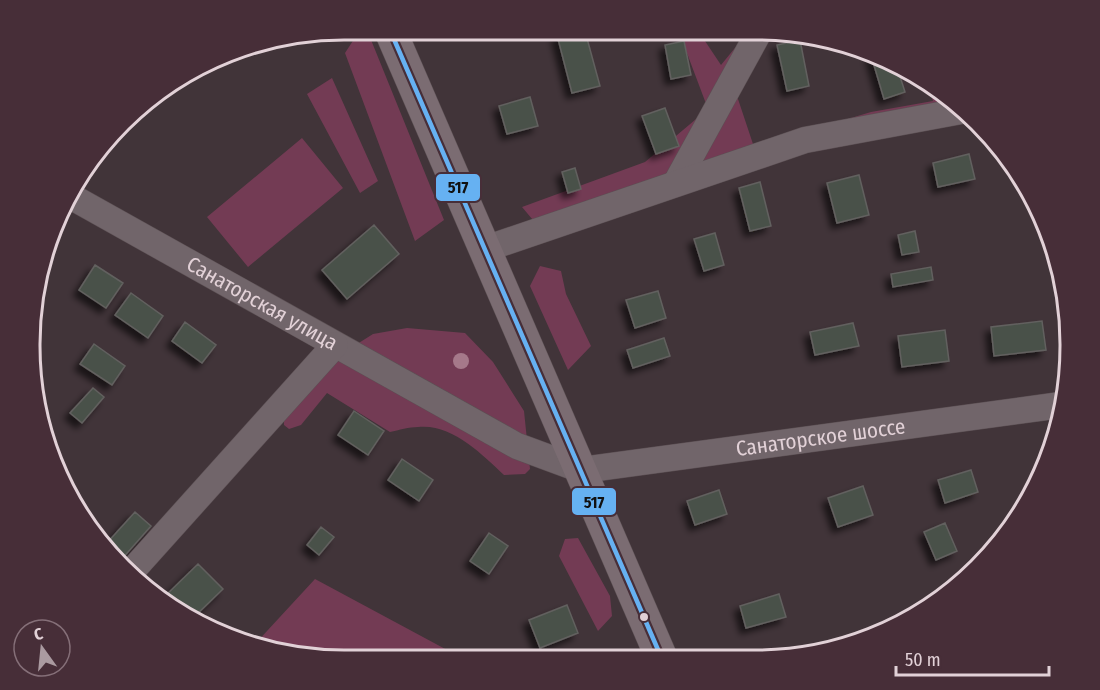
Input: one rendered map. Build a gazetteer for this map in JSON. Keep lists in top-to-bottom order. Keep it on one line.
{"streets":{"street":["Санаторская улица","Санаторское шоссе"]},"crossings":[["Санаторская улица","Санаторское шоссе"]],"lines":["transit line 517"],"scale_bar":"50 m","north":"top"}
